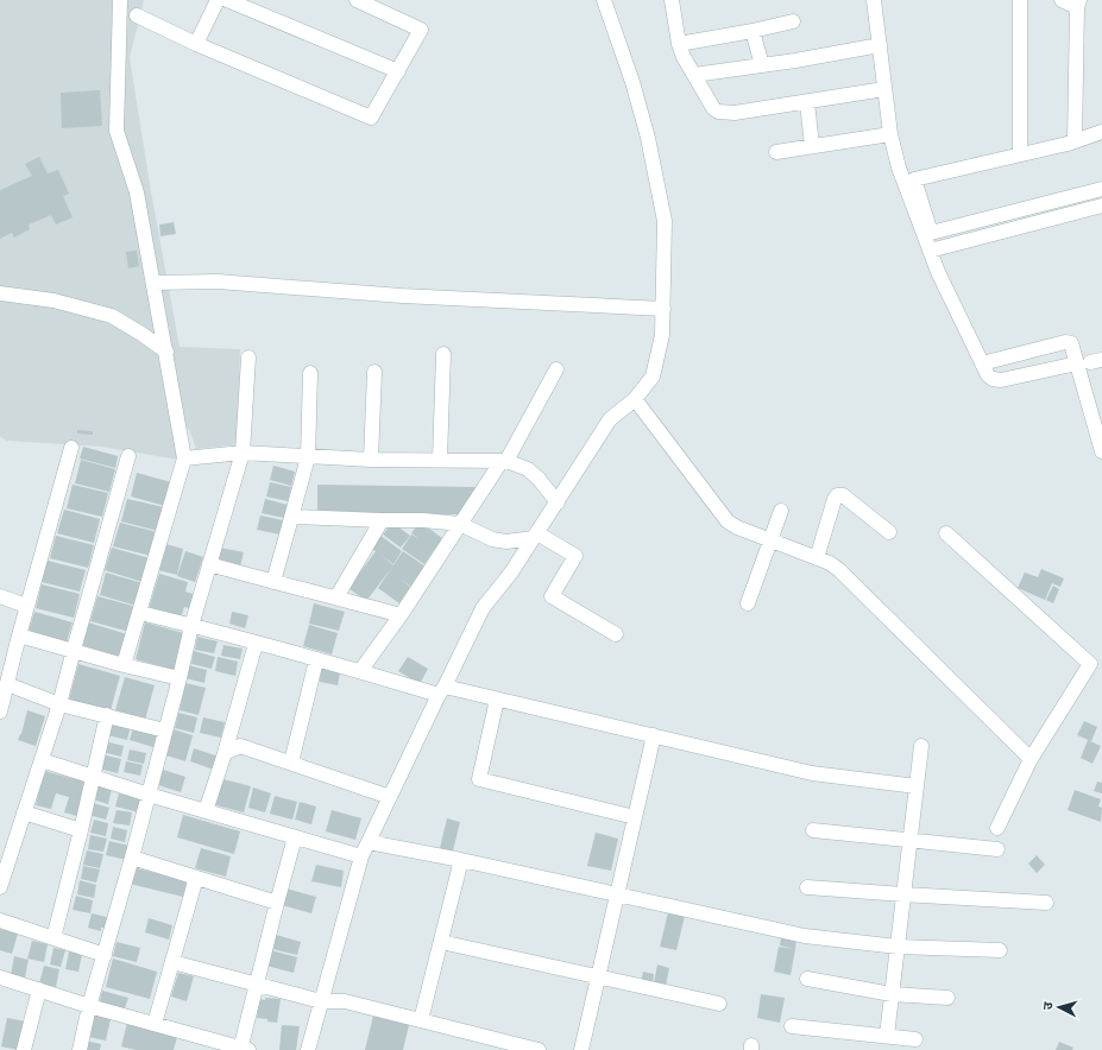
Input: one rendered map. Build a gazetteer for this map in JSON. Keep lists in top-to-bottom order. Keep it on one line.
{"north":"left"}
